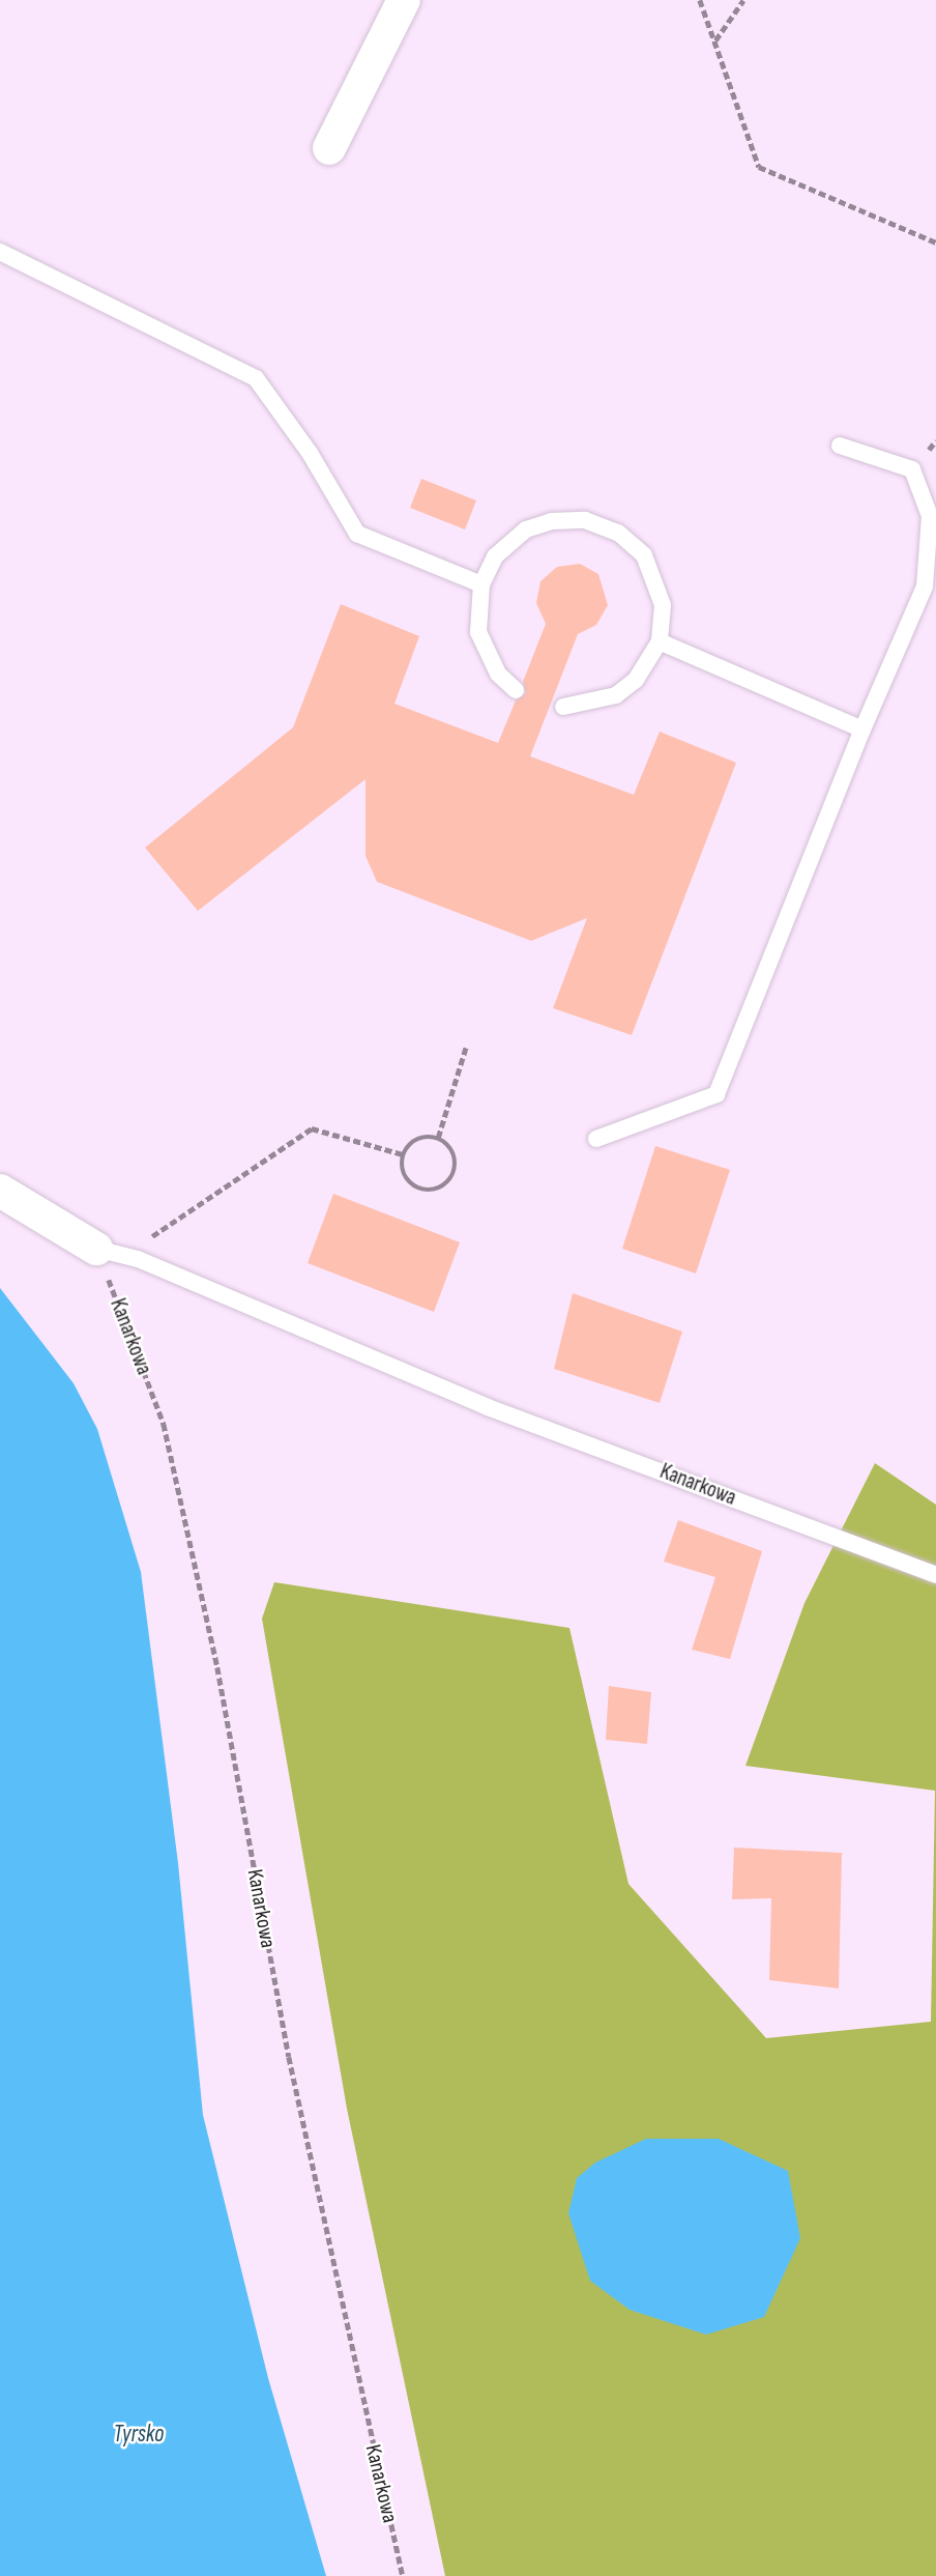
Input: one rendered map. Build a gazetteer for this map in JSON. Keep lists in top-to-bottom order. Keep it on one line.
{"streets":{"street":["Kanarkowa"]},"water":["Tyrsko"]}
